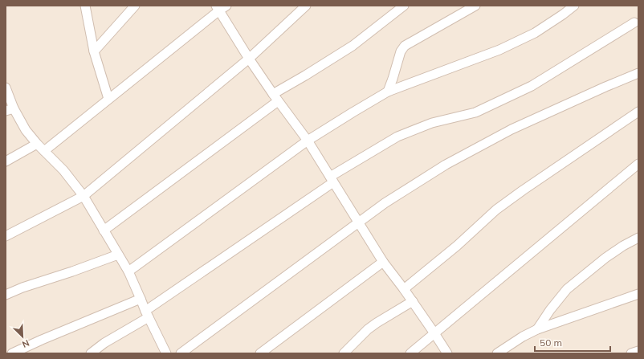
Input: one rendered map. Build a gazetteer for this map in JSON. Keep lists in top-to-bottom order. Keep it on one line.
{"scale_bar":"50 m","north":"bottom right"}
